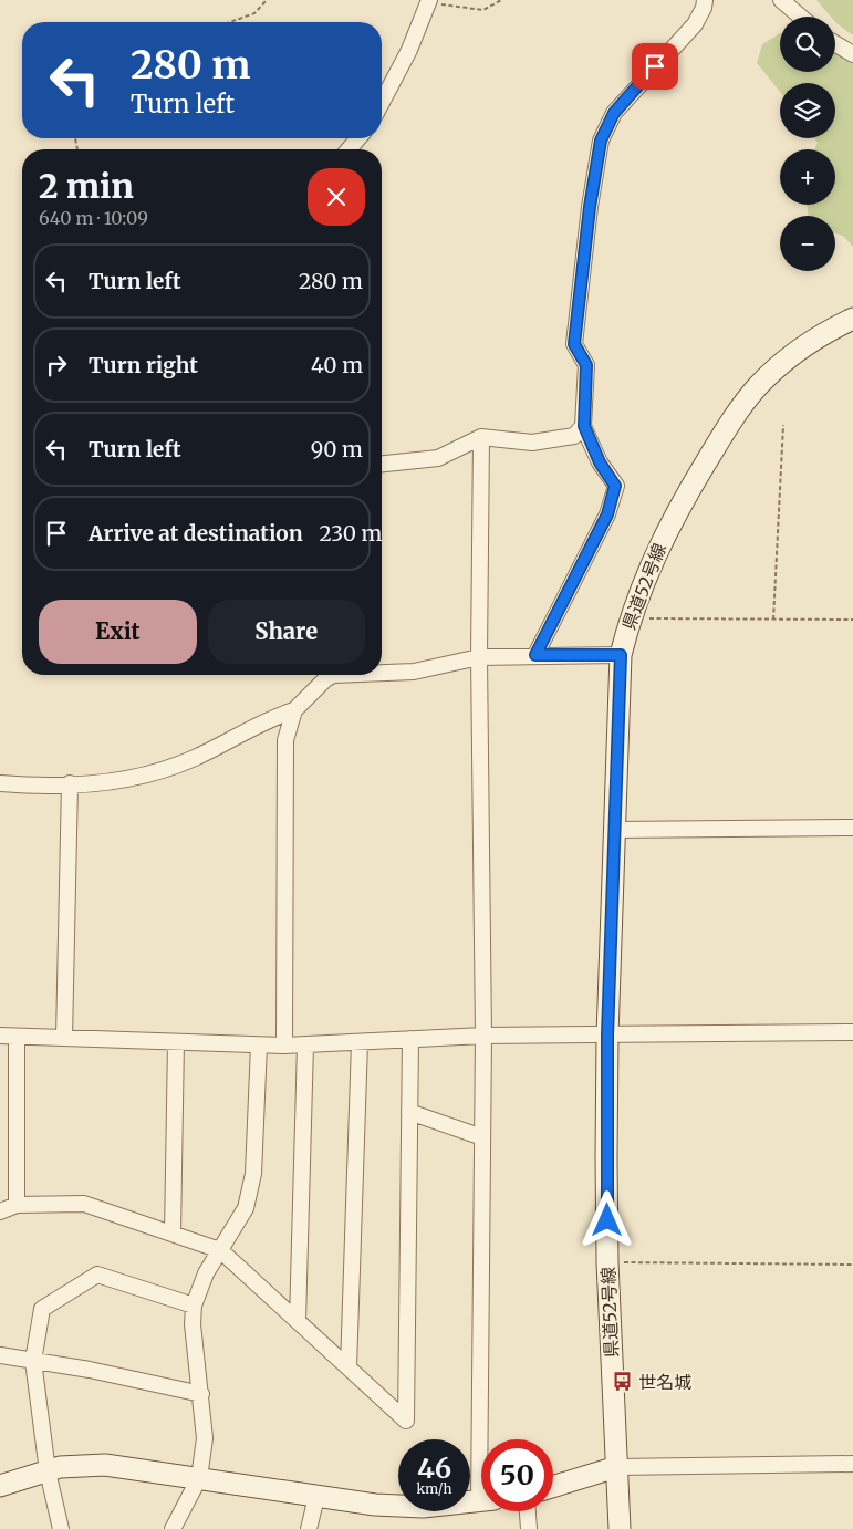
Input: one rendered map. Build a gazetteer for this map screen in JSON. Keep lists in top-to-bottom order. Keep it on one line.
{"streets":{"main road":["県道52号線"]},"places":{"bus stop":["世名城"]},"page":{"map_buttons":["+","−"],"turn":["280 m","Turn left"],"heading":["2 min","640 m · 10:09"],"list":[{"name":"Turn left","value":"280 m"},{"name":"Turn right","value":"40 m"},{"name":"Turn left","value":"90 m"},{"name":"Arrive at destination","value":"230 m"}],"buttons":["Exit","Share"],"speed":"46 km/h","limit":"50"}}
